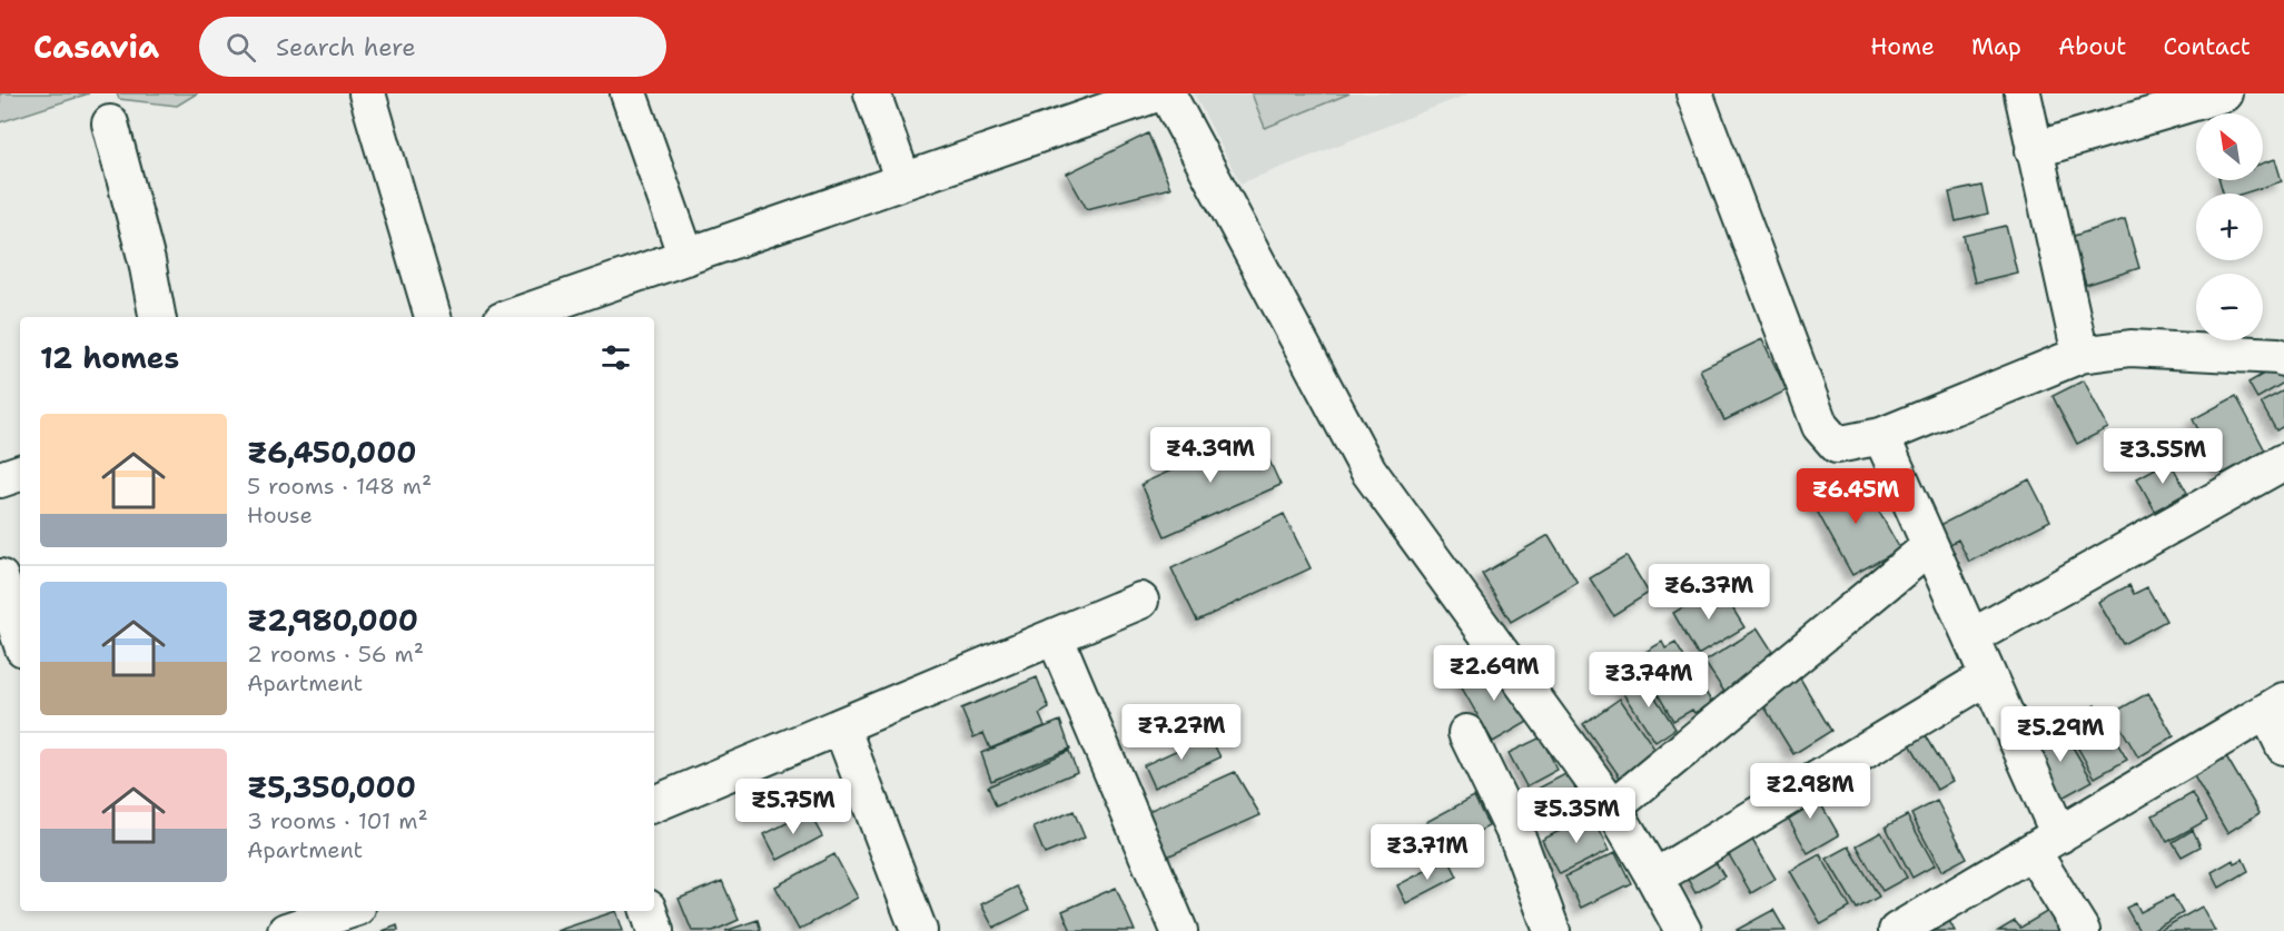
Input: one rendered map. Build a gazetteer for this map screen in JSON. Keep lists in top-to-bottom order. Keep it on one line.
{"north":"top left","page":{"header":"Casavia","search":"Search here","nav":["Home","Map","About","Contact"],"map_buttons":["+","−"],"heading":"12 homes","list":[{"name":"₹6,450,000","note":"5 rooms · 148 m² · House"},{"name":"₹2,980,000","note":"2 rooms · 56 m² · Apartment"},{"name":"₹5,350,000","note":"3 rooms · 101 m² · Apartment"}],"price":["₹4.39M","₹3.55M","₹6.45M","₹6.37M","₹2.69M","₹3.74M","₹7.27M","₹5.29M","₹2.98M","₹5.75M","₹5.35M","₹3.71M"]}}
